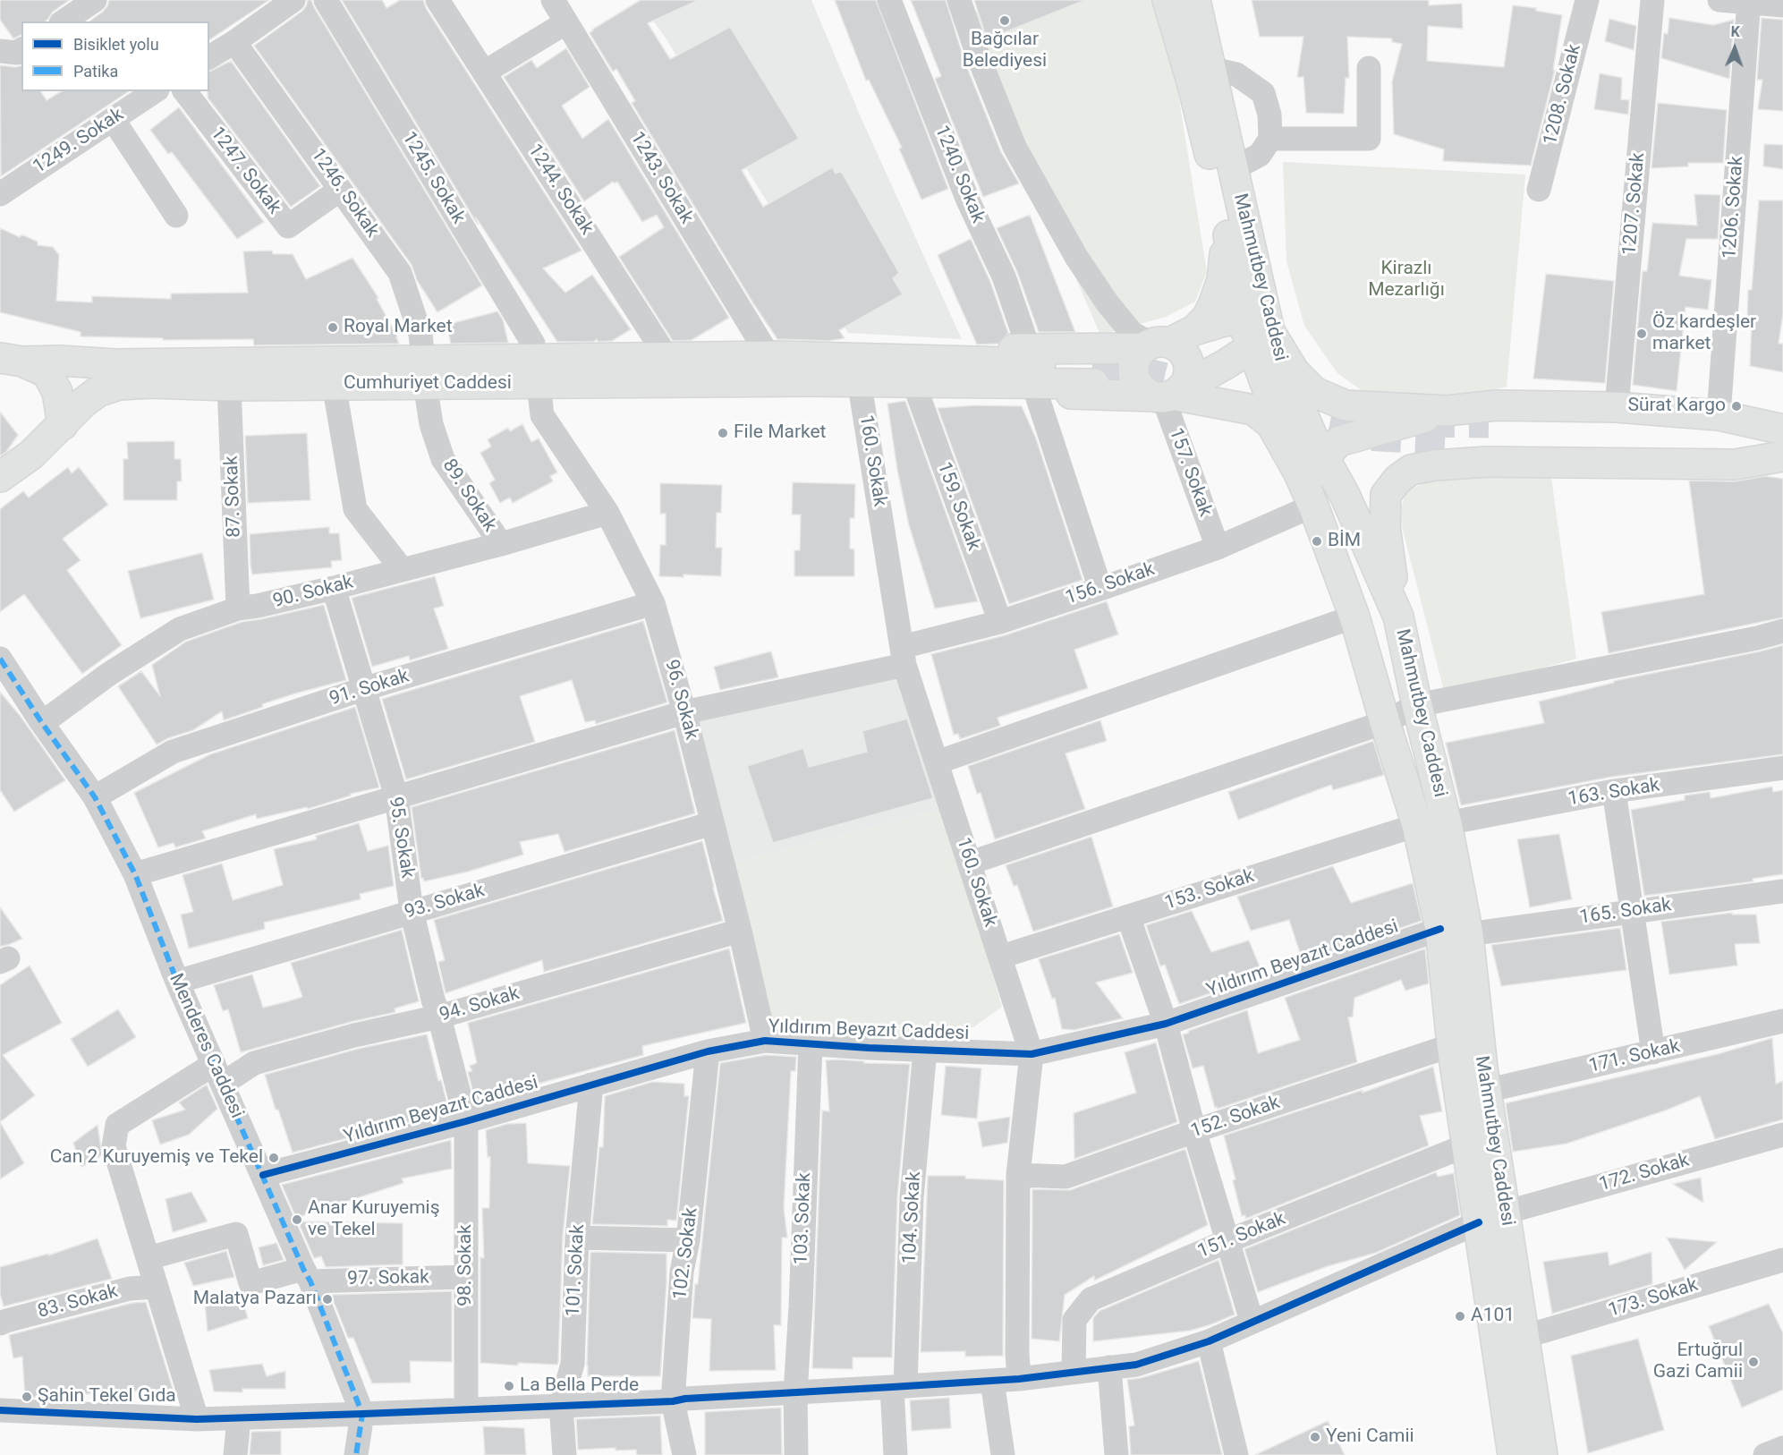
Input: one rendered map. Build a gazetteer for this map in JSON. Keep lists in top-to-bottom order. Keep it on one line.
{"streets":{"main road":["Mahmutbey Caddesi","Cumhuriyet Caddesi"],"street":["1208. Sokak","1249. Sokak","1247. Sokak","1240. Sokak","1245. Sokak","1243. Sokak","1244. Sokak","1246. Sokak","1207. Sokak","1206. Sokak","160. Sokak","157. Sokak","89. Sokak","87. Sokak","159. Sokak","156. Sokak","90. Sokak","91. Sokak","96. Sokak","163. Sokak","95. Sokak","153. Sokak","93. Sokak","165. Sokak","Yıldırım Beyazıt Caddesi","94. Sokak","Menderes Caddesi","171. Sokak","152. Sokak","172. Sokak","104. Sokak","103. Sokak","151. Sokak","102. Sokak","98. Sokak","101. Sokak","97. Sokak","173. Sokak","83. Sokak"]},"crossings":[["1247. Sokak","1246. Sokak"],["1245. Sokak","Cumhuriyet Caddesi"],["1245. Sokak","96. Sokak"],["1243. Sokak","Cumhuriyet Caddesi"],["1244. Sokak","Cumhuriyet Caddesi"],["1246. Sokak","Cumhuriyet Caddesi"],["1246. Sokak","89. Sokak"],["Mahmutbey Caddesi","156. Sokak"],["Mahmutbey Caddesi","163. Sokak"],["Mahmutbey Caddesi","153. Sokak"],["Mahmutbey Caddesi","165. Sokak"],["Mahmutbey Caddesi","Yıldırım Beyazıt Caddesi"],["Mahmutbey Caddesi","171. Sokak"],["Mahmutbey Caddesi","152. Sokak"],["Mahmutbey Caddesi","172. Sokak"],["Mahmutbey Caddesi","151. Sokak"],["Mahmutbey Caddesi","173. Sokak"],["Cumhuriyet Caddesi","89. Sokak"],["Cumhuriyet Caddesi","87. Sokak"],["Cumhuriyet Caddesi","96. Sokak"],["160. Sokak","156. Sokak"],["160. Sokak","153. Sokak"],["160. Sokak","Yıldırım Beyazıt Caddesi"],["160. Sokak","152. Sokak"],["160. Sokak","172. Sokak"],["157. Sokak","156. Sokak"],["89. Sokak","90. Sokak"],["87. Sokak","90. Sokak"],["159. Sokak","156. Sokak"],["156. Sokak","96. Sokak"],["156. Sokak","95. Sokak"],["156. Sokak","Menderes Caddesi"],["90. Sokak","96. Sokak"],["90. Sokak","95. Sokak"],["90. Sokak","Menderes Caddesi"],["91. Sokak","96. Sokak"],["91. Sokak","95. Sokak"],["91. Sokak","Menderes Caddesi"],["96. Sokak","93. Sokak"],["96. Sokak","Yıldırım Beyazıt Caddesi"],["96. Sokak","94. Sokak"],["95. Sokak","93. Sokak"],["95. Sokak","Yıldırım Beyazıt Caddesi"],["95. Sokak","94. Sokak"],["95. Sokak","98. Sokak"],["93. Sokak","Menderes Caddesi"],["165. Sokak","Yıldırım Beyazıt Caddesi"],["Yıldırım Beyazıt Caddesi","Menderes Caddesi"],["Yıldırım Beyazıt Caddesi","104. Sokak"],["Yıldırım Beyazıt Caddesi","103. Sokak"],["Yıldırım Beyazıt Caddesi","102. Sokak"],["Yıldırım Beyazıt Caddesi","98. Sokak"],["Yıldırım Beyazıt Caddesi","101. Sokak"],["94. Sokak","Menderes Caddesi"],["94. Sokak","172. Sokak"],["94. Sokak","97. Sokak"],["94. Sokak","83. Sokak"],["Menderes Caddesi","172. Sokak"],["Menderes Caddesi","97. Sokak"],["172. Sokak","104. Sokak"],["172. Sokak","103. Sokak"],["172. Sokak","151. Sokak"],["172. Sokak","102. Sokak"],["172. Sokak","98. Sokak"],["172. Sokak","101. Sokak"],["98. Sokak","97. Sokak"]],"parks":["Kirazlı Mezarlığı"],"places":["Bağcılar Belediyesi","Royal Market","Öz kardeşler market","Sürat Kargo","File Market","BİM","Can 2 Kuruyemiş ve Tekel","Anar Kuruyemiş ve Tekel","Malatya Pazarı","A101","Ertuğrul Gazi Camii","La Bella Perde","Şahin Tekel Gıda","Yeni Camii"],"legend":["Bisiklet yolu","Patika"],"north":"top"}
